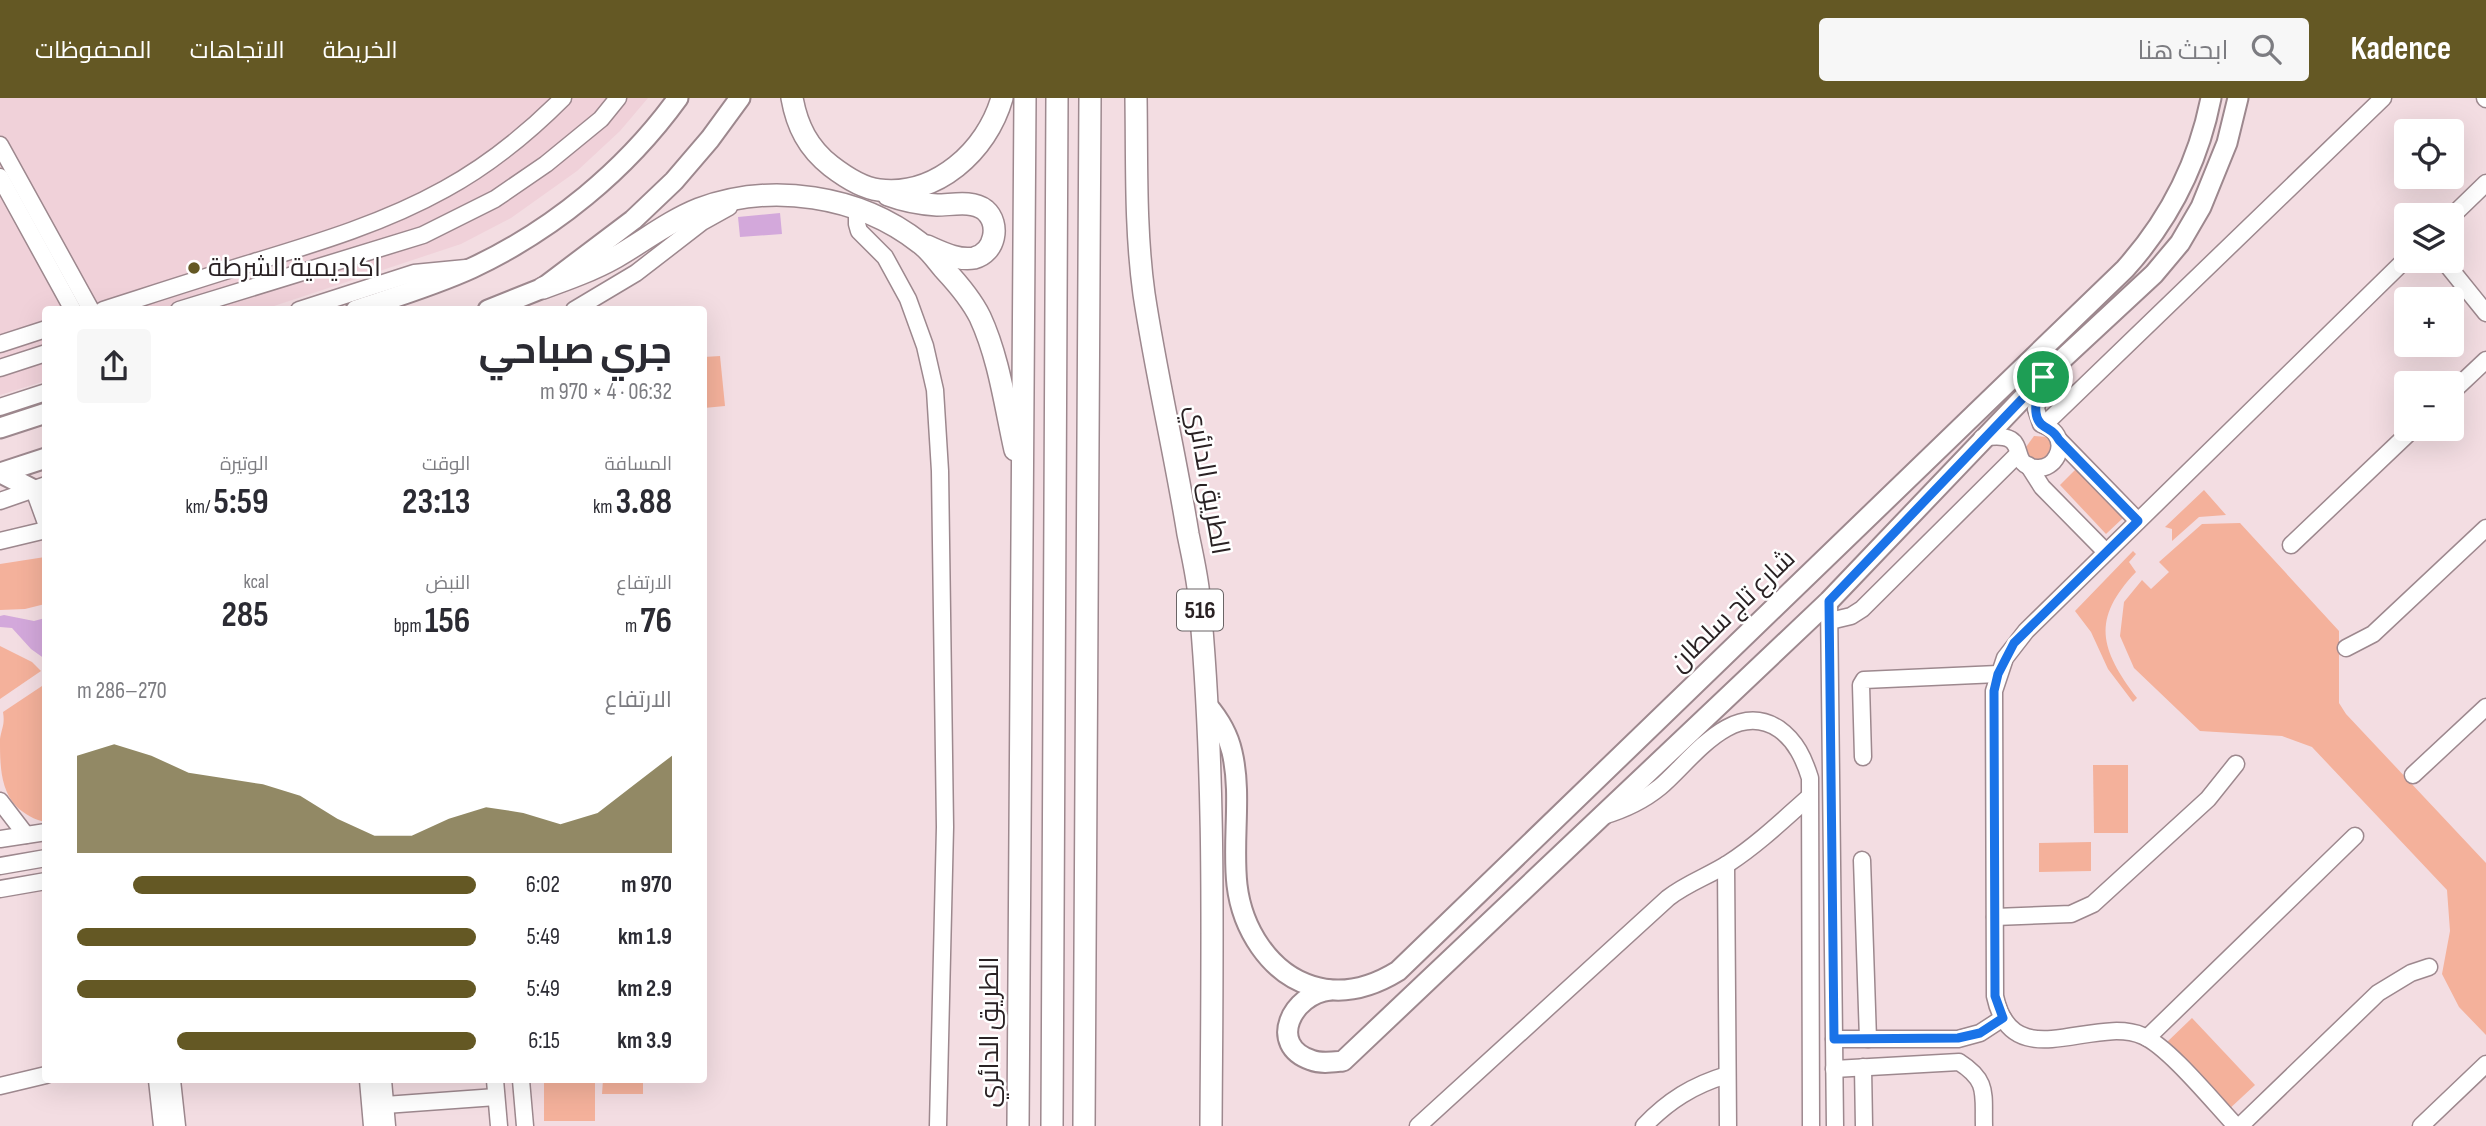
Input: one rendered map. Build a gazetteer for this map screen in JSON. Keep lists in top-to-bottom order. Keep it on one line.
{"streets":{"highway":["الطريق الدائري","516"],"main road":["شارع تاج سلطان"]},"crossings":[["الطريق الدائري","شارع تاج سلطان"]],"places":["اكاديمية الشرطة"],"page":{"header":"Kadence","search":"ابحث هنا","nav":["الخريطة","الاتجاهات","المحفوظات"],"map_buttons":["+","−"],"heading":["جري صباحي","06:32 · 4 × 970 m"],"stats":[["المسافة","3.88 km"],["الوقت","23:13"],["الوتيرة","5:59 /km"],["الارتفاع","76 m"],["النبض","156 bpm"],["kcal","285"]],"chart":["الارتفاع","270–286 m"],"list":[{"name":"970 m","note":"6:02"},{"name":"1.9 km","note":"5:49"},{"name":"2.9 km","note":"5:49"},{"name":"3.9 km","note":"6:15"}]}}
